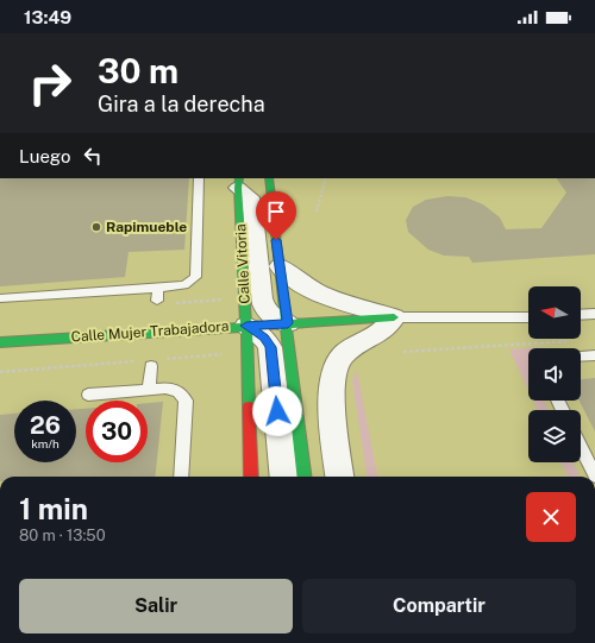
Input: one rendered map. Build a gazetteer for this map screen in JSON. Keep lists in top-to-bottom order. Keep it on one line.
{"streets":{"main road":["Calle Vitoria","Calle Mujer Trabajadora"]},"crossings":[["Calle Vitoria","Calle Mujer Trabajadora"]],"places":["Rapimueble"],"north":"left","page":{"status":"13:49","turn":["30 m","Gira a la derecha"],"then":"Luego","speed":"26 km/h","limit":"30","heading":["1 min","80 m · 13:50"],"buttons":["Salir","Compartir"]}}
